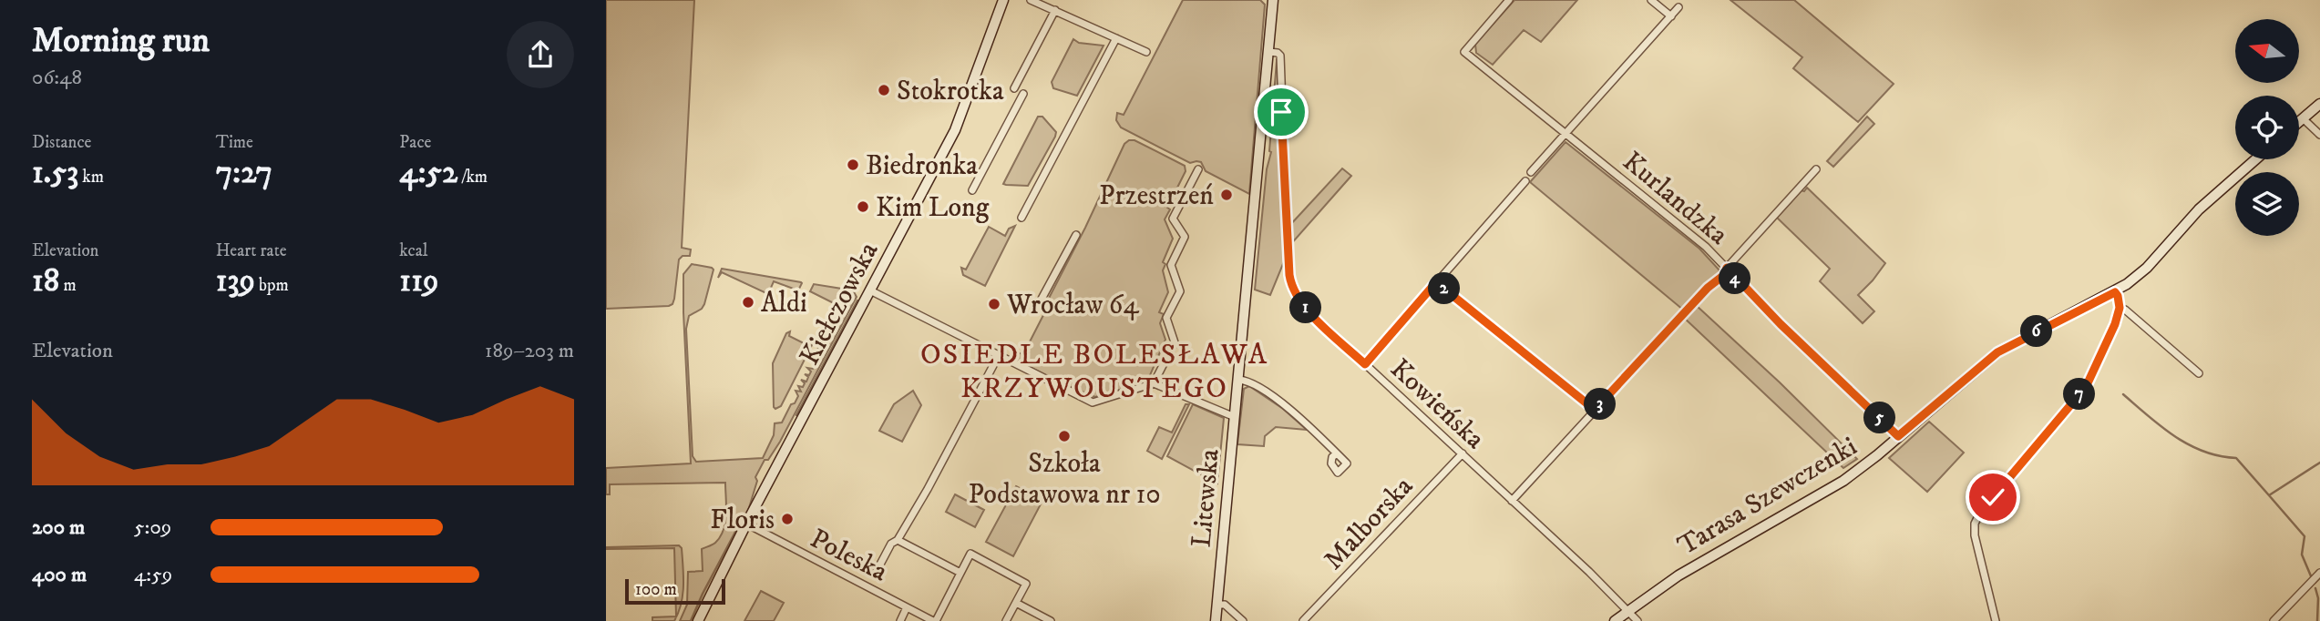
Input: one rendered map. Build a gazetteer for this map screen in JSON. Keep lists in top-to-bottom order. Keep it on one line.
{"streets":{"street":["Kurlandzka","Kiełczowska","Kowieńska","Tarasa Szewczenki","Litewska","Malborska","Poleska"]},"crossings":[["Kurlandzka","Tarasa Szewczenki"],["Kiełczowska","Poleska"],["Kowieńska","Tarasa Szewczenki"],["Kowieńska","Litewska"],["Kowieńska","Malborska"]],"districts":["OSIEDLE BOLESŁAWA KRZYWOUSTEGO"],"places":["Stokrotka","Biedronka","Przestrzeń","Kim Long","Aldi","Wrocław 64","Szkoła Podstawowa nr 10","Floris"],"scale_bar":"100 m","north":"left","page":{"heading":["Morning run","06:48"],"stats":[["Distance","1.53 km"],["Time","7:27"],["Pace","4:52 /km"],["Elevation","18 m"],["Heart rate","139 bpm"],["kcal","119"]],"pins":["4","2","1","6","7","3","5"],"chart":["Elevation","189–203 m"],"list":[{"name":"200 m","note":"5:09"},{"name":"400 m","note":"4:59"}],"scale":"100 m"}}
